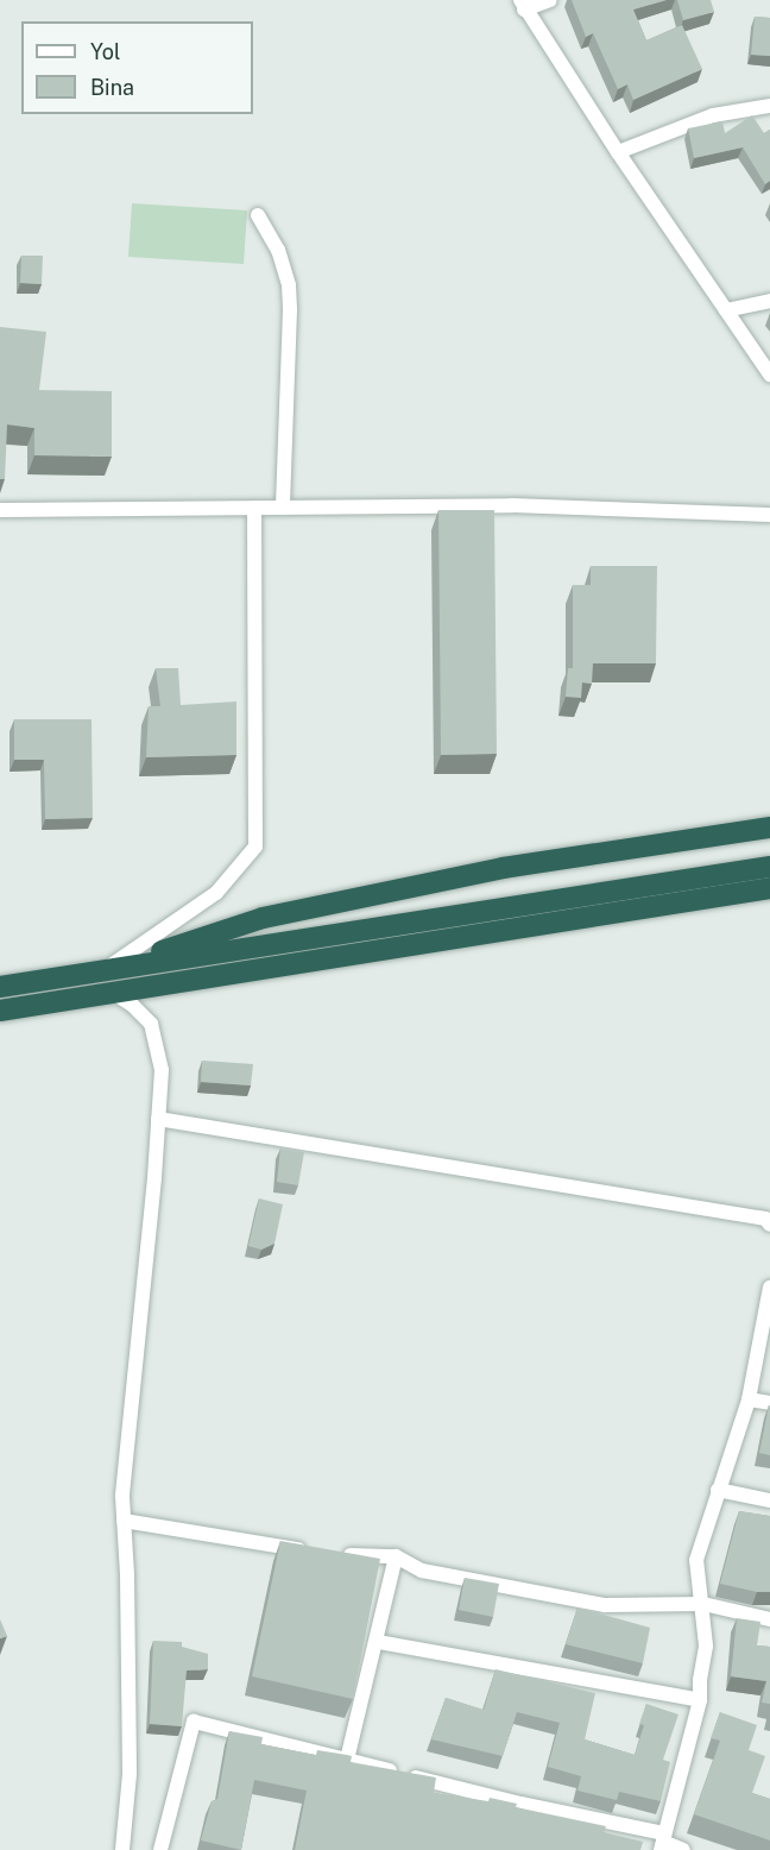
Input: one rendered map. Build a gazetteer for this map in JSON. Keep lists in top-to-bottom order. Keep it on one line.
{"legend":["Yol","Bina"]}
